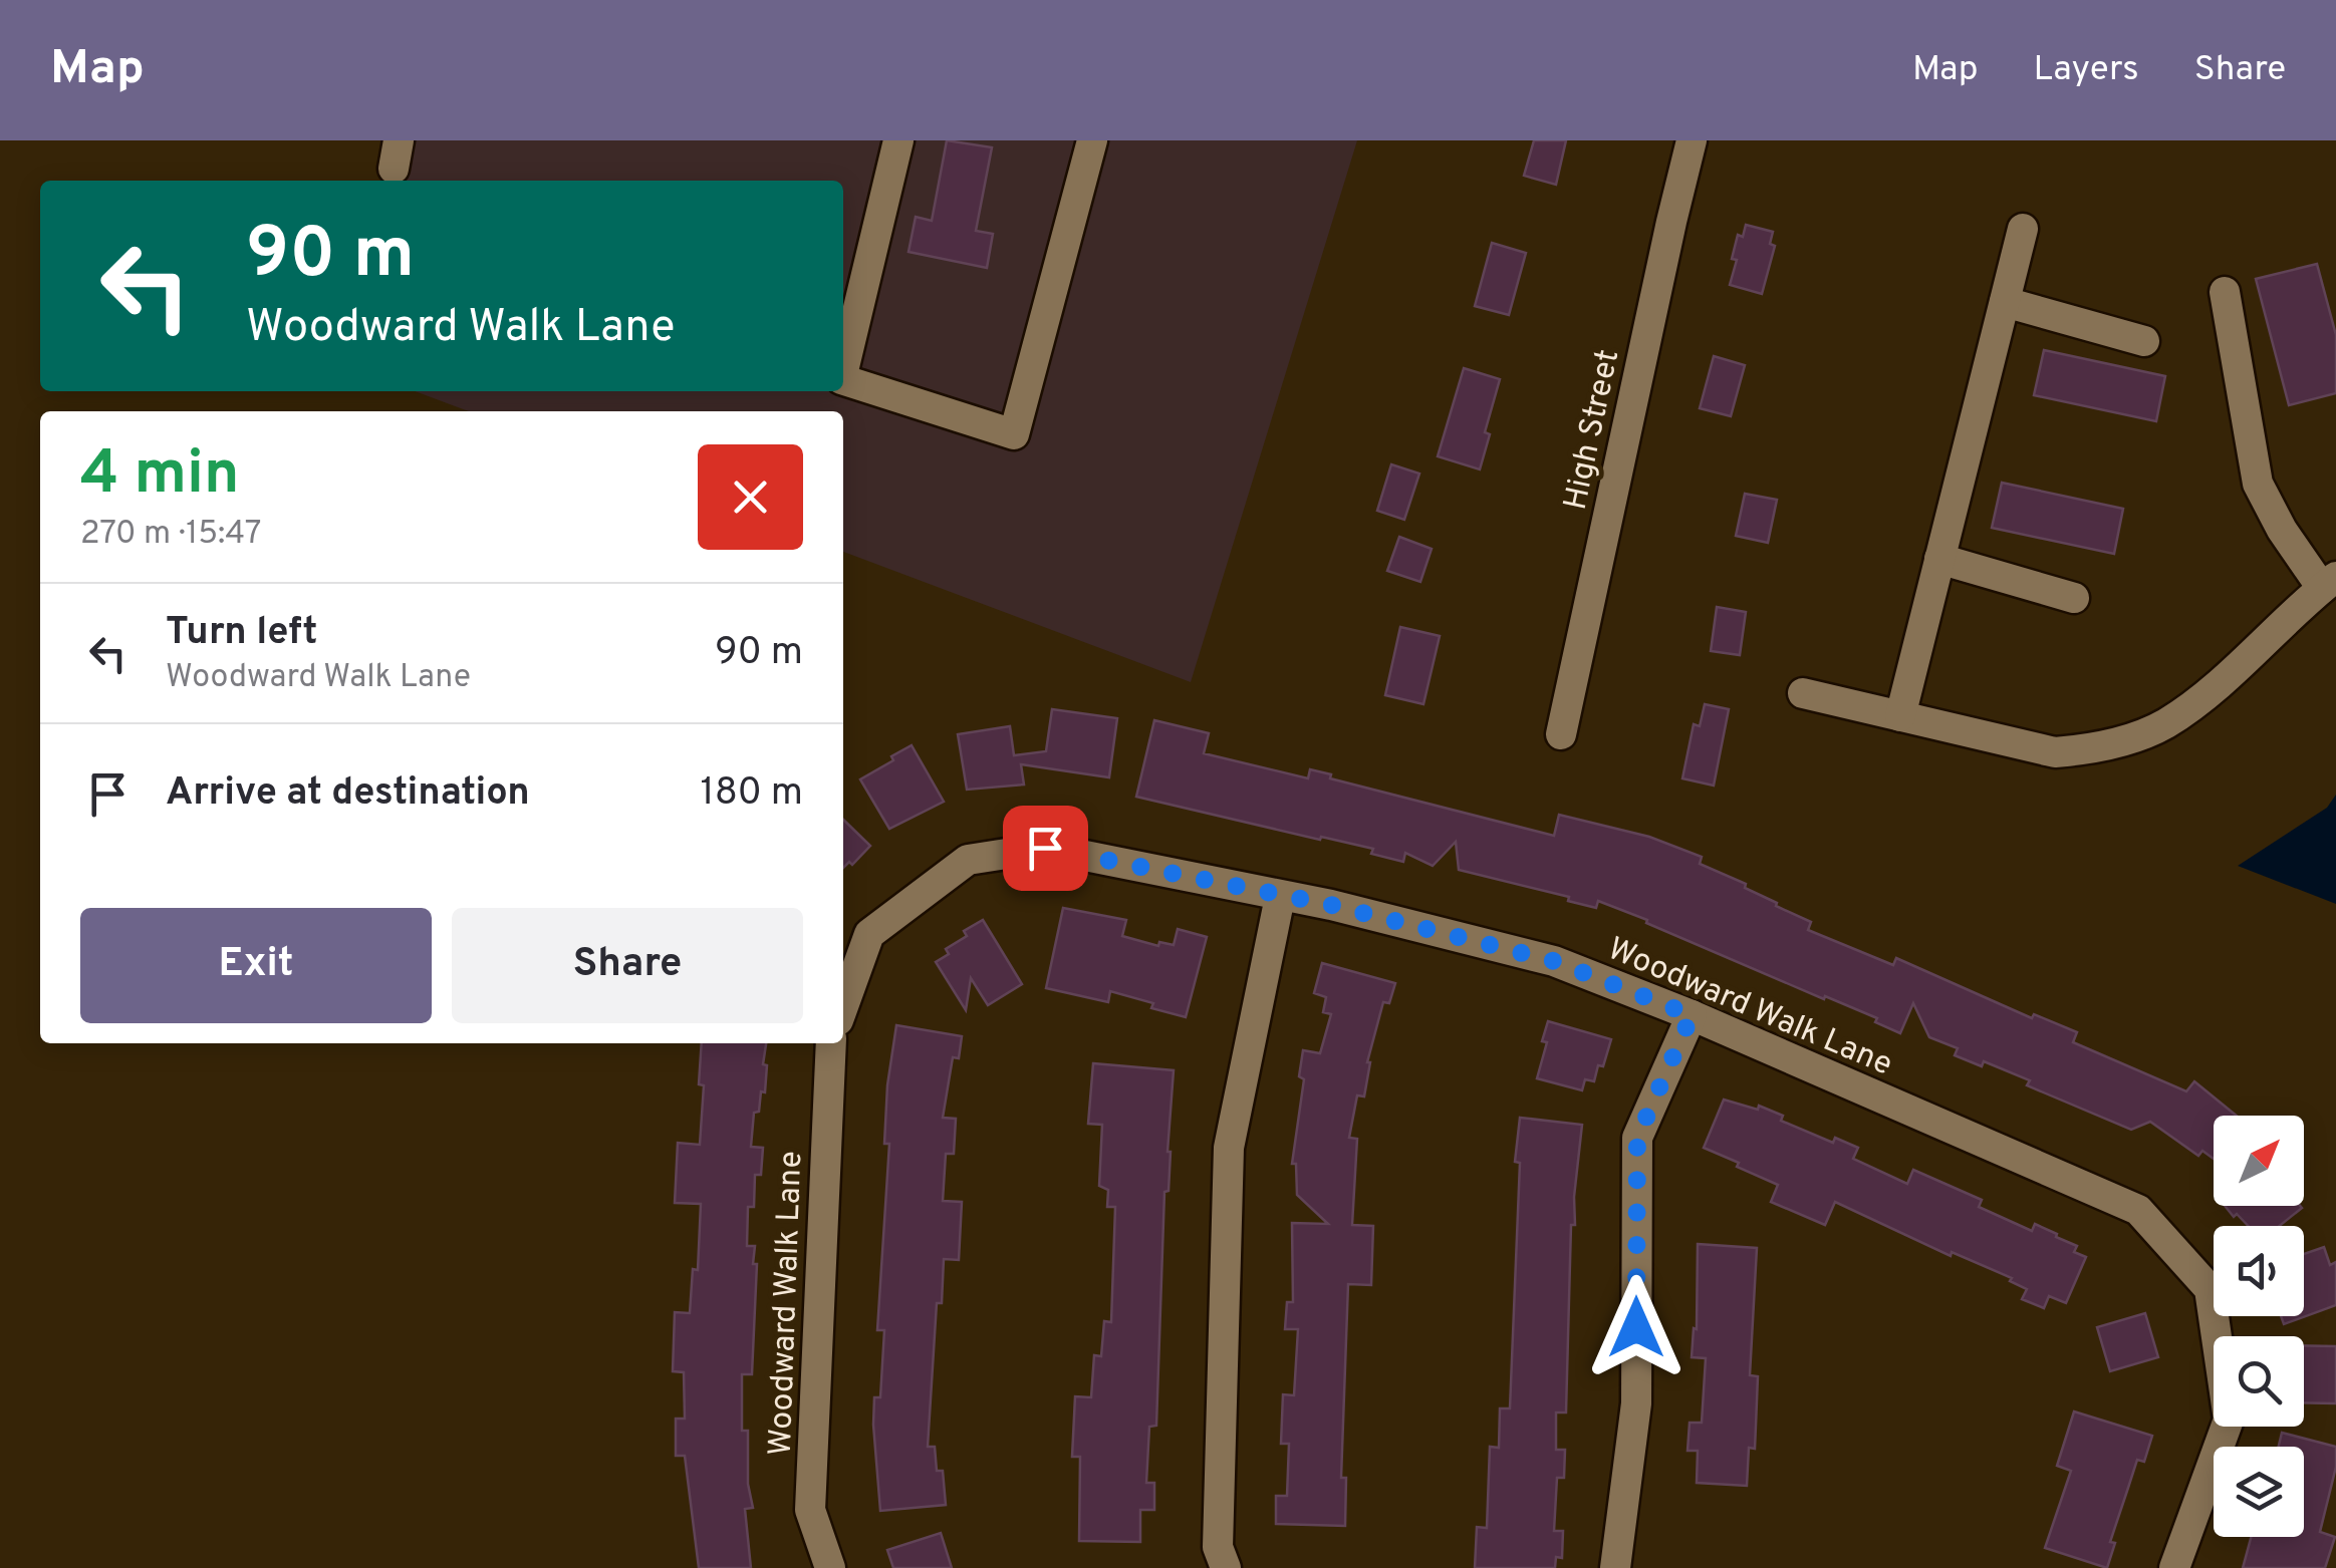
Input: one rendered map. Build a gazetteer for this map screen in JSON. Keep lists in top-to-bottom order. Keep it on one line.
{"streets":{"street":["High Street","Woodward Walk Lane"]},"north":"top right","page":{"header":"Map","nav":["Map","Layers","Share"],"turn":["90 m","Woodward Walk Lane"],"heading":["4 min","270 m · 15:47"],"list":[{"name":"Turn left","note":"Woodward Walk Lane","value":"90 m"},{"name":"Arrive at destination","value":"180 m"}],"buttons":["Exit","Share"]}}
